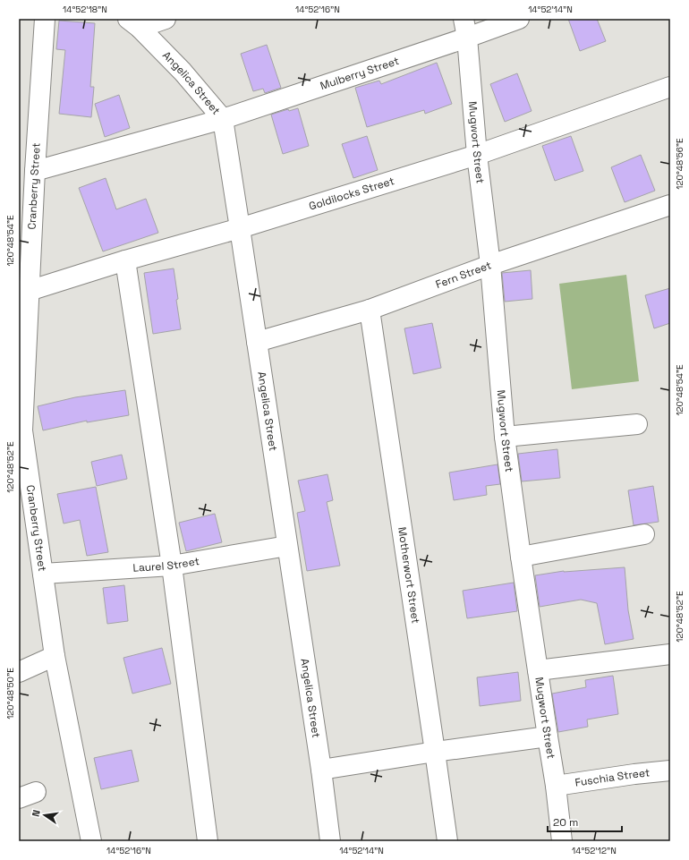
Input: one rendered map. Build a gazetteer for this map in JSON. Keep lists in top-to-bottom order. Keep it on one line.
{"streets":{"street":["Mulberry Street","Angelica Street","Mugwort Street","Cranberry Street","Goldilocks Street","Fern Street","Laurel Street","Motherwort Street","Fuschia Street"]},"crossings":[["Mulberry Street","Angelica Street"],["Mulberry Street","Mugwort Street"],["Mulberry Street","Cranberry Street"],["Angelica Street","Goldilocks Street"],["Angelica Street","Fern Street"],["Angelica Street","Laurel Street"],["Mugwort Street","Goldilocks Street"],["Mugwort Street","Fern Street"],["Mugwort Street","Fuschia Street"],["Cranberry Street","Goldilocks Street"],["Cranberry Street","Laurel Street"],["Fern Street","Motherwort Street"]],"scale_bar":"20 m","north":"left","coordinates":["14°52'18\"N","14°52'16\"N","14°52'14\"N","120°48'56\"E","120°48'54\"E","120°48'52\"E","120°48'50\"E","14°52'12\"N"]}
